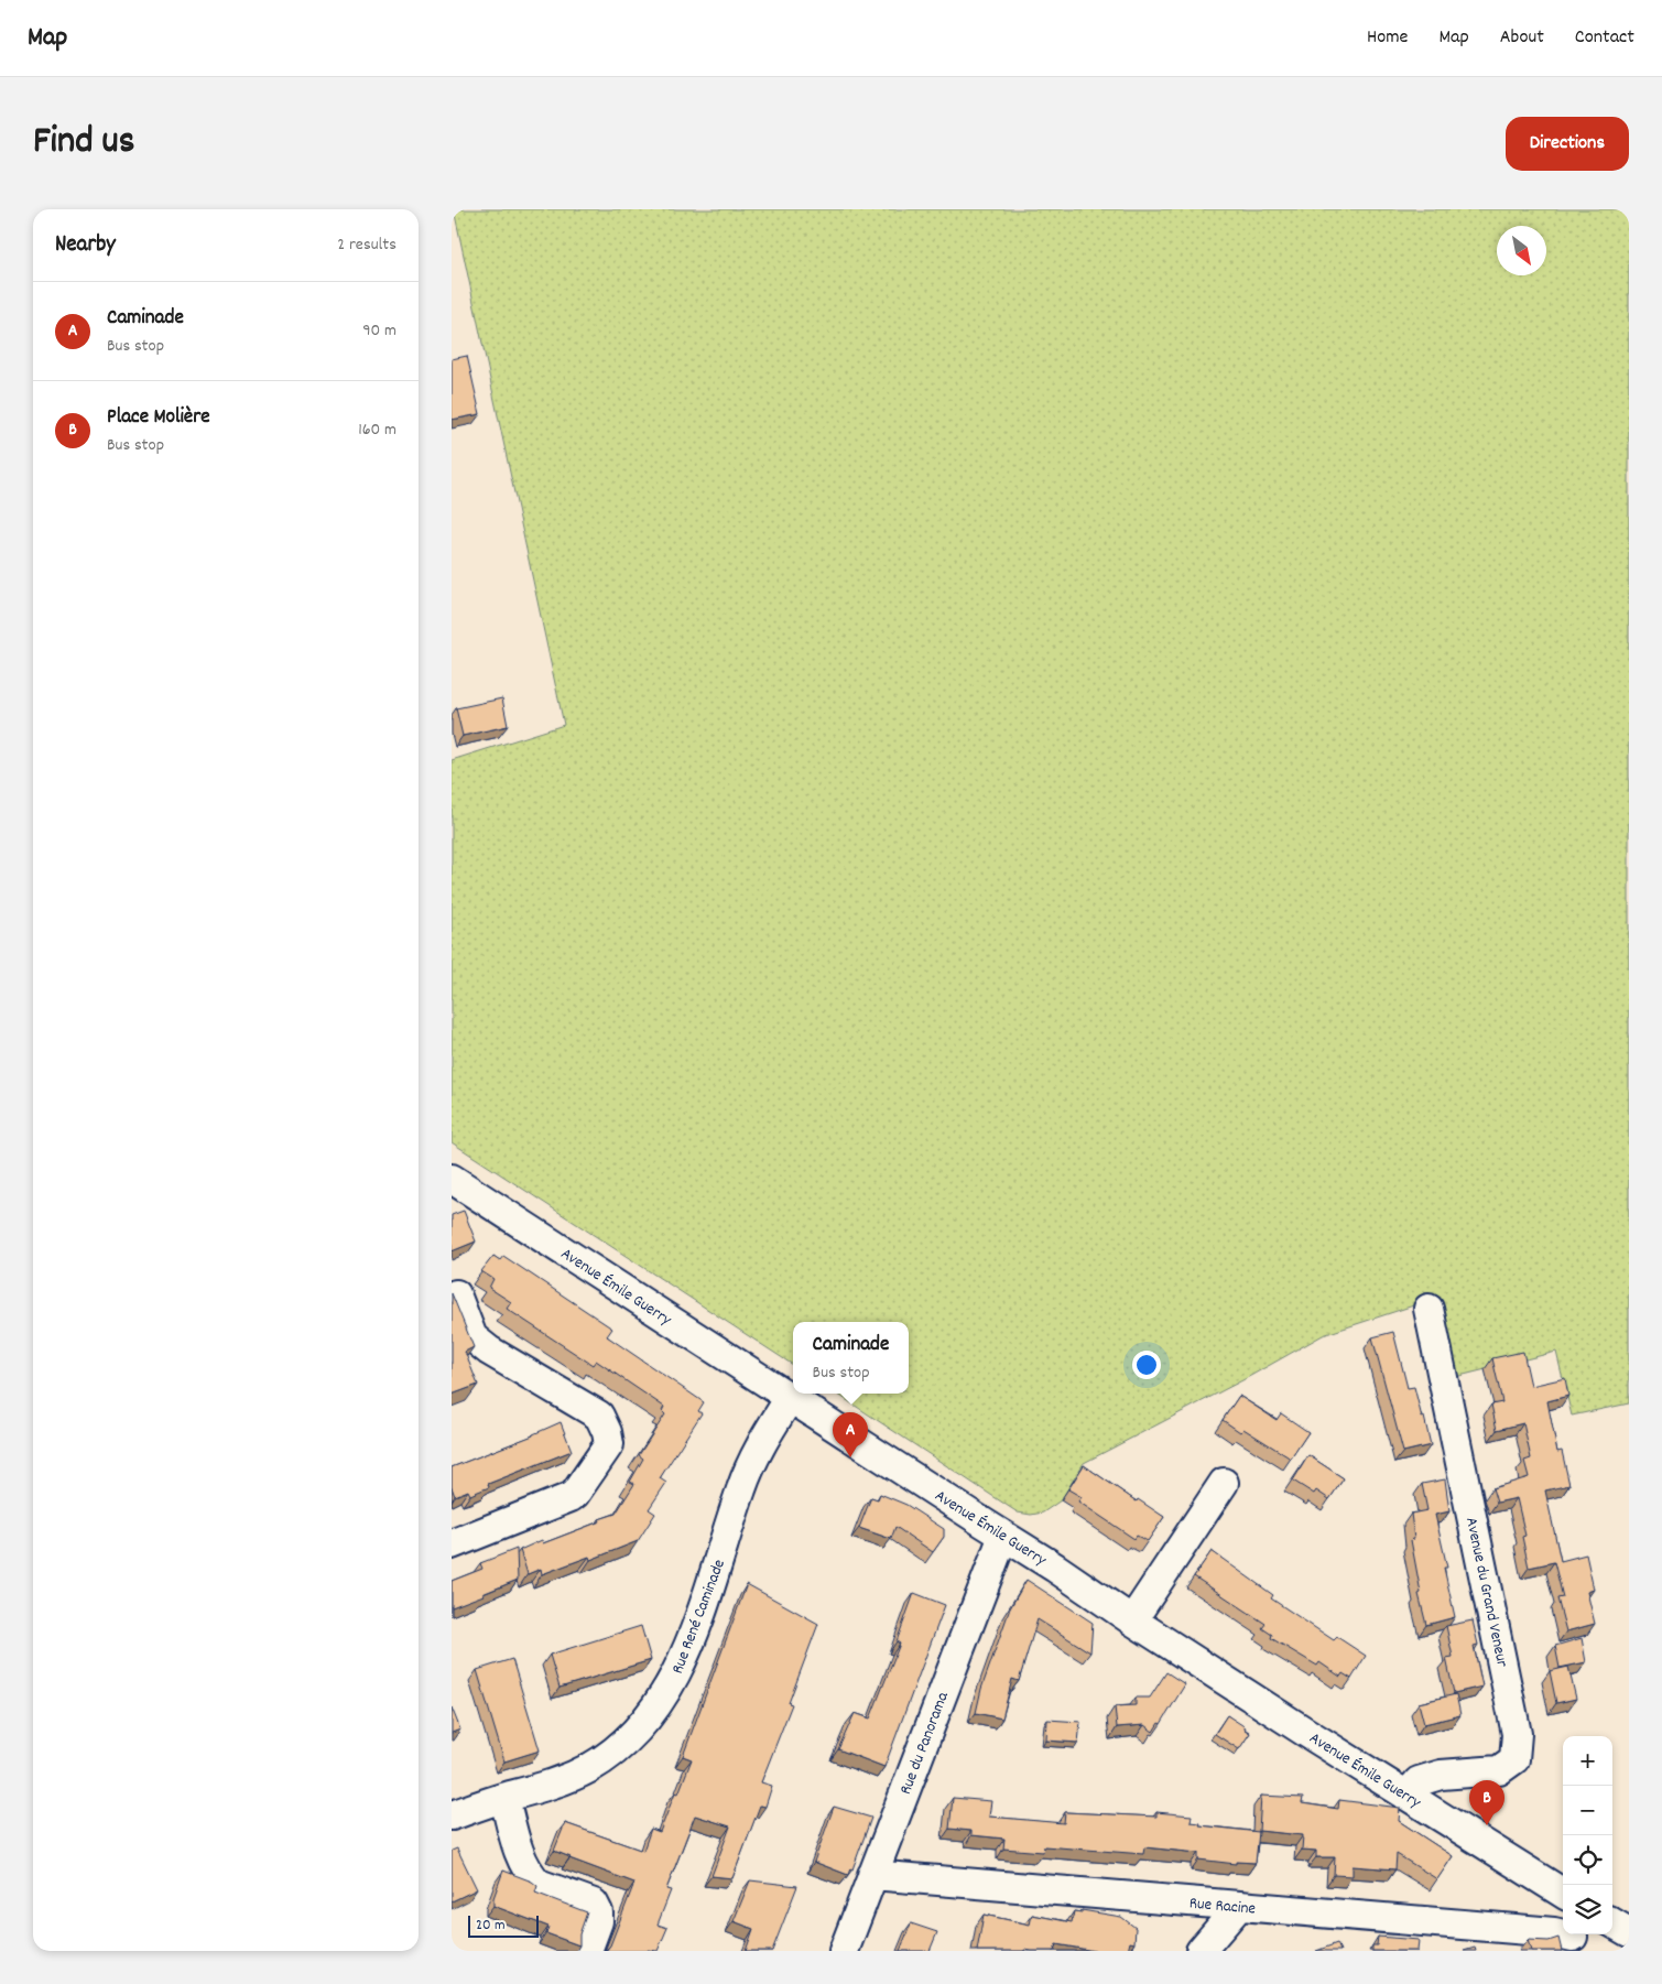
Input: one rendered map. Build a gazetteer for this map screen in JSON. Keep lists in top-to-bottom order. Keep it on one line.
{"streets":{"street":["Avenue Émile Guerry","Avenue du Grand Veneur","Rue René Caminade","Rue du Panorama","Rue Racine"]},"crossings":[["Avenue Émile Guerry","Avenue du Grand Veneur"],["Avenue Émile Guerry","Rue René Caminade"],["Avenue Émile Guerry","Rue du Panorama"],["Rue du Panorama","Rue Racine"]],"scale_bar":"20 m","north":"bottom right","page":{"header":"Map","nav":["Home","Map","About","Contact"],"title":"Find us","buttons":"Directions","heading":["Nearby","2 results"],"list":[{"mark":"A","name":"Caminade","note":"Bus stop","value":"90 m"},{"mark":"B","name":"Place Molière","note":"Bus stop","value":"160 m"}],"popup":["Caminade","Bus stop"],"pins":["A","B"],"map_buttons":["+","−"],"scale":"20 m"}}
